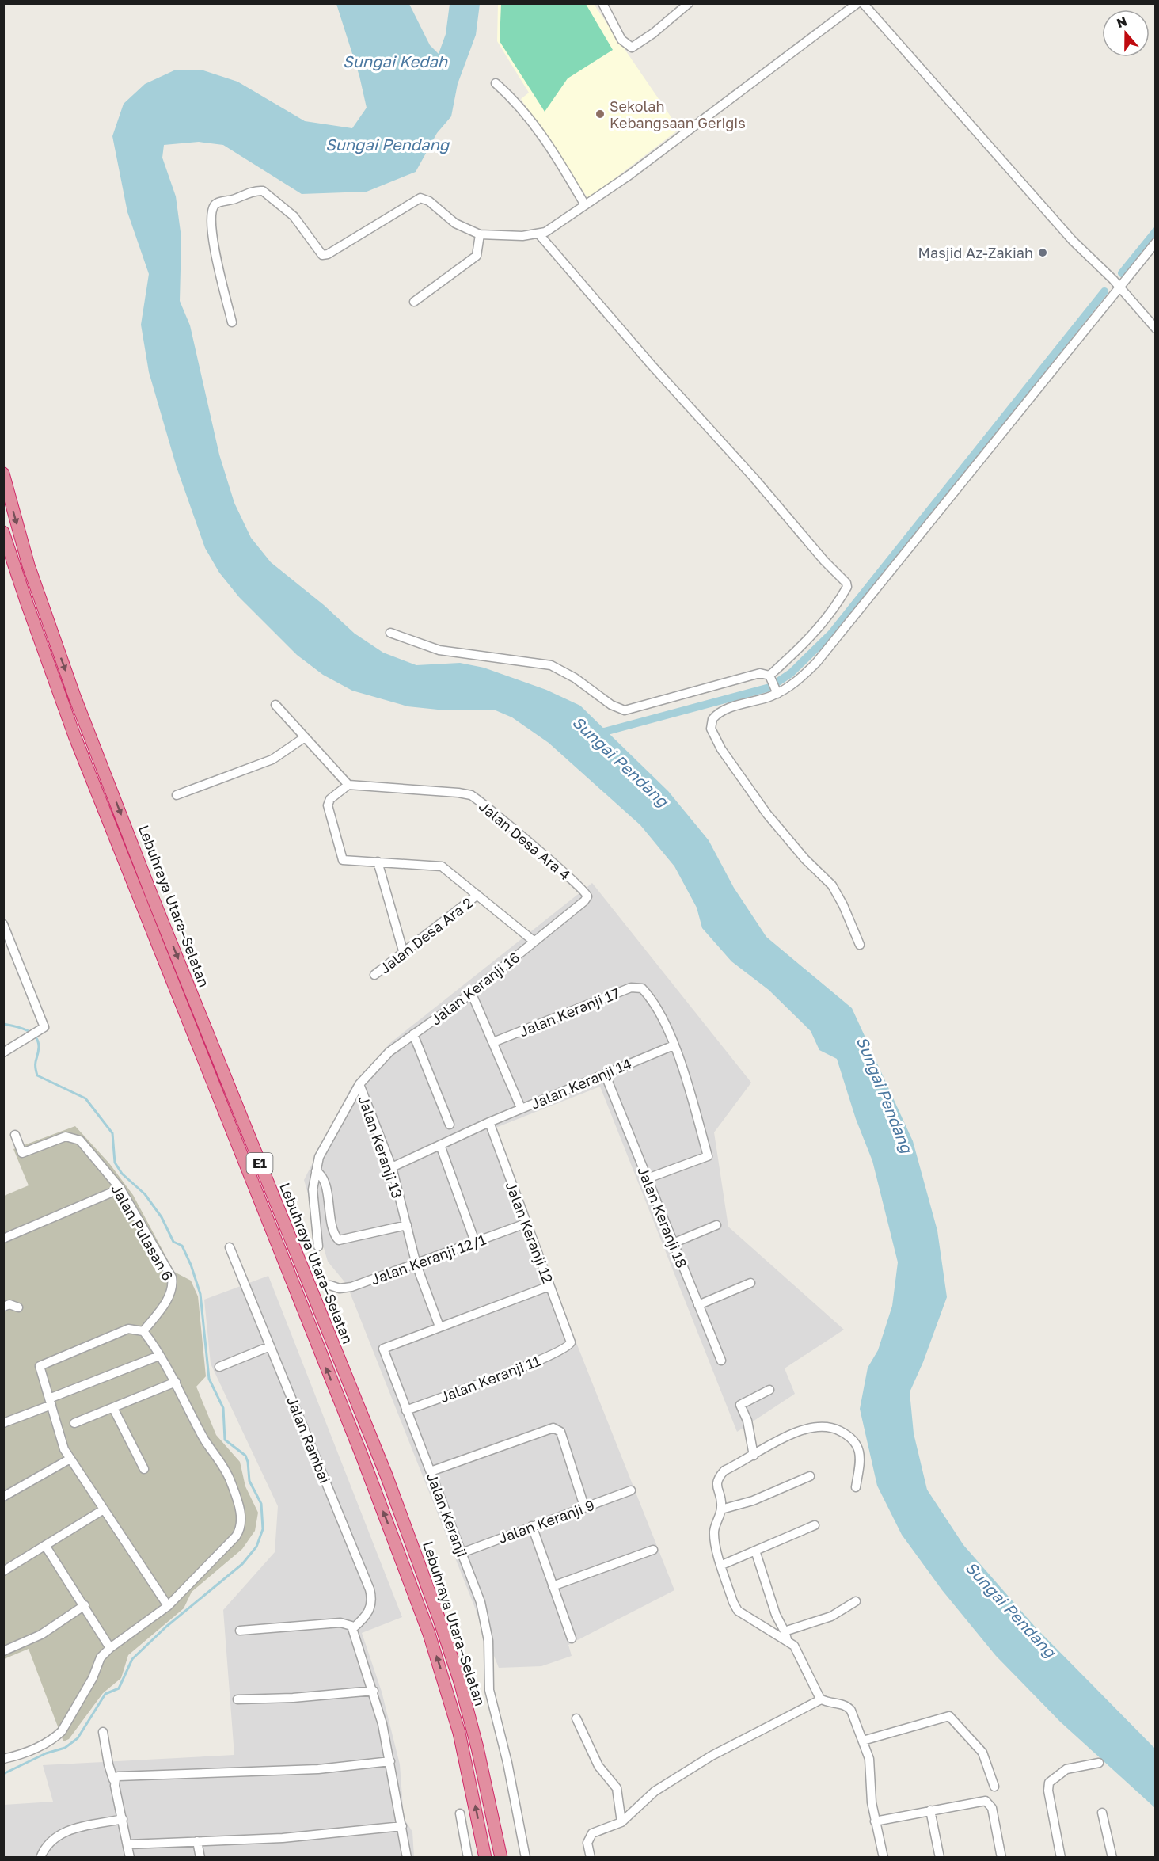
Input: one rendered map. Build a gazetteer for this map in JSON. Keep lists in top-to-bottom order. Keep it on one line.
{"streets":{"highway":["Lebuhraya Utara–Selatan","E1"],"street":["Jalan Desa Ara 4","Jalan Desa Ara 2","Jalan Keranji 16","Jalan Keranji 17","Jalan Keranji 14","Jalan Keranji 13","Jalan Keranji 18","Jalan Pulasan 6","Jalan Keranji 12","Jalan Keranji 12/1","Jalan Keranji 11","Jalan Rambai","Jalan Keranji","Jalan Keranji 9"]},"crossings":[["Jalan Desa Ara 4","Jalan Keranji 16"],["Jalan Keranji 16","Jalan Keranji 13"],["Jalan Keranji 17","Jalan Keranji 14"],["Jalan Keranji 14","Jalan Keranji 13"],["Jalan Keranji 14","Jalan Keranji 18"],["Jalan Keranji 14","Jalan Keranji 12"],["Jalan Keranji 13","Jalan Keranji 12/1"],["Jalan Keranji 13","Jalan Keranji"],["Jalan Keranji 12","Jalan Keranji 12/1"],["Jalan Keranji 12","Jalan Keranji 11"],["Jalan Keranji 11","Jalan Keranji"],["Jalan Keranji","Jalan Keranji 9"]],"water":["Sungai Kedah","Sungai Pendang"],"places":["Sekolah Kebangsaan Gerigis","Masjid Az-Zakiah"],"north":"top"}
